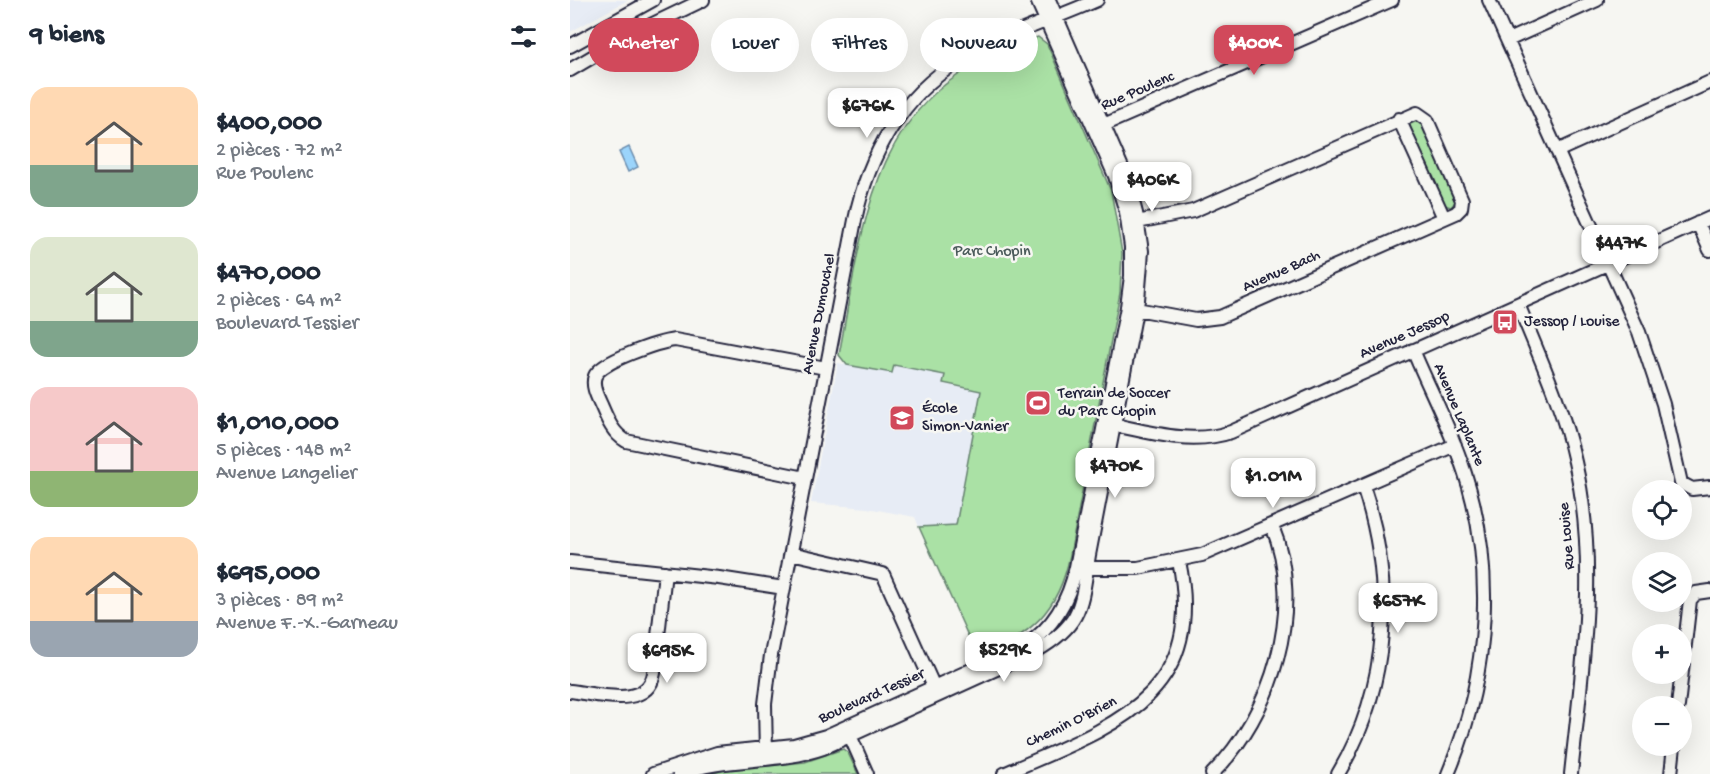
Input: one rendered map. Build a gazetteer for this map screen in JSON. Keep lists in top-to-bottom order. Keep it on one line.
{"streets":{"street":["Rue Poulenc","Avenue Bach","Avenue Dumouchel","Avenue Jessop","Avenue Laplante","Rue Louise","Boulevard Tessier","Chemin O'Brien"]},"crossings":[["Rue Poulenc","Boulevard Tessier"],["Avenue Bach","Boulevard Tessier"],["Avenue Dumouchel","Boulevard Tessier"],["Avenue Jessop","Avenue Laplante"],["Avenue Jessop","Rue Louise"],["Avenue Jessop","Boulevard Tessier"]],"parks":["Parc Chopin"],"places":{"bus stop":["Jessop / Louise"],"sports":["Terrain de Soccer du Parc Chopin"],"school or university":["École Simon-Vanier"]},"page":{"heading":"9 biens","chip":["Acheter","Louer","Filtres","Nouveau"],"price":["$400K","$676K","$406K","$447K","$470K","$1.01M","$657K","$529K","$695K"],"list":[{"name":"$400,000","note":"2 pièces · 72 m² · Rue Poulenc"},{"name":"$470,000","note":"2 pièces · 64 m² · Boulevard Tessier"},{"name":"$1,010,000","note":"5 pièces · 148 m² · Avenue Langelier"},{"name":"$695,000","note":"3 pièces · 89 m² · Avenue F.-X.-Garneau"}],"map_buttons":["+","−"]}}
